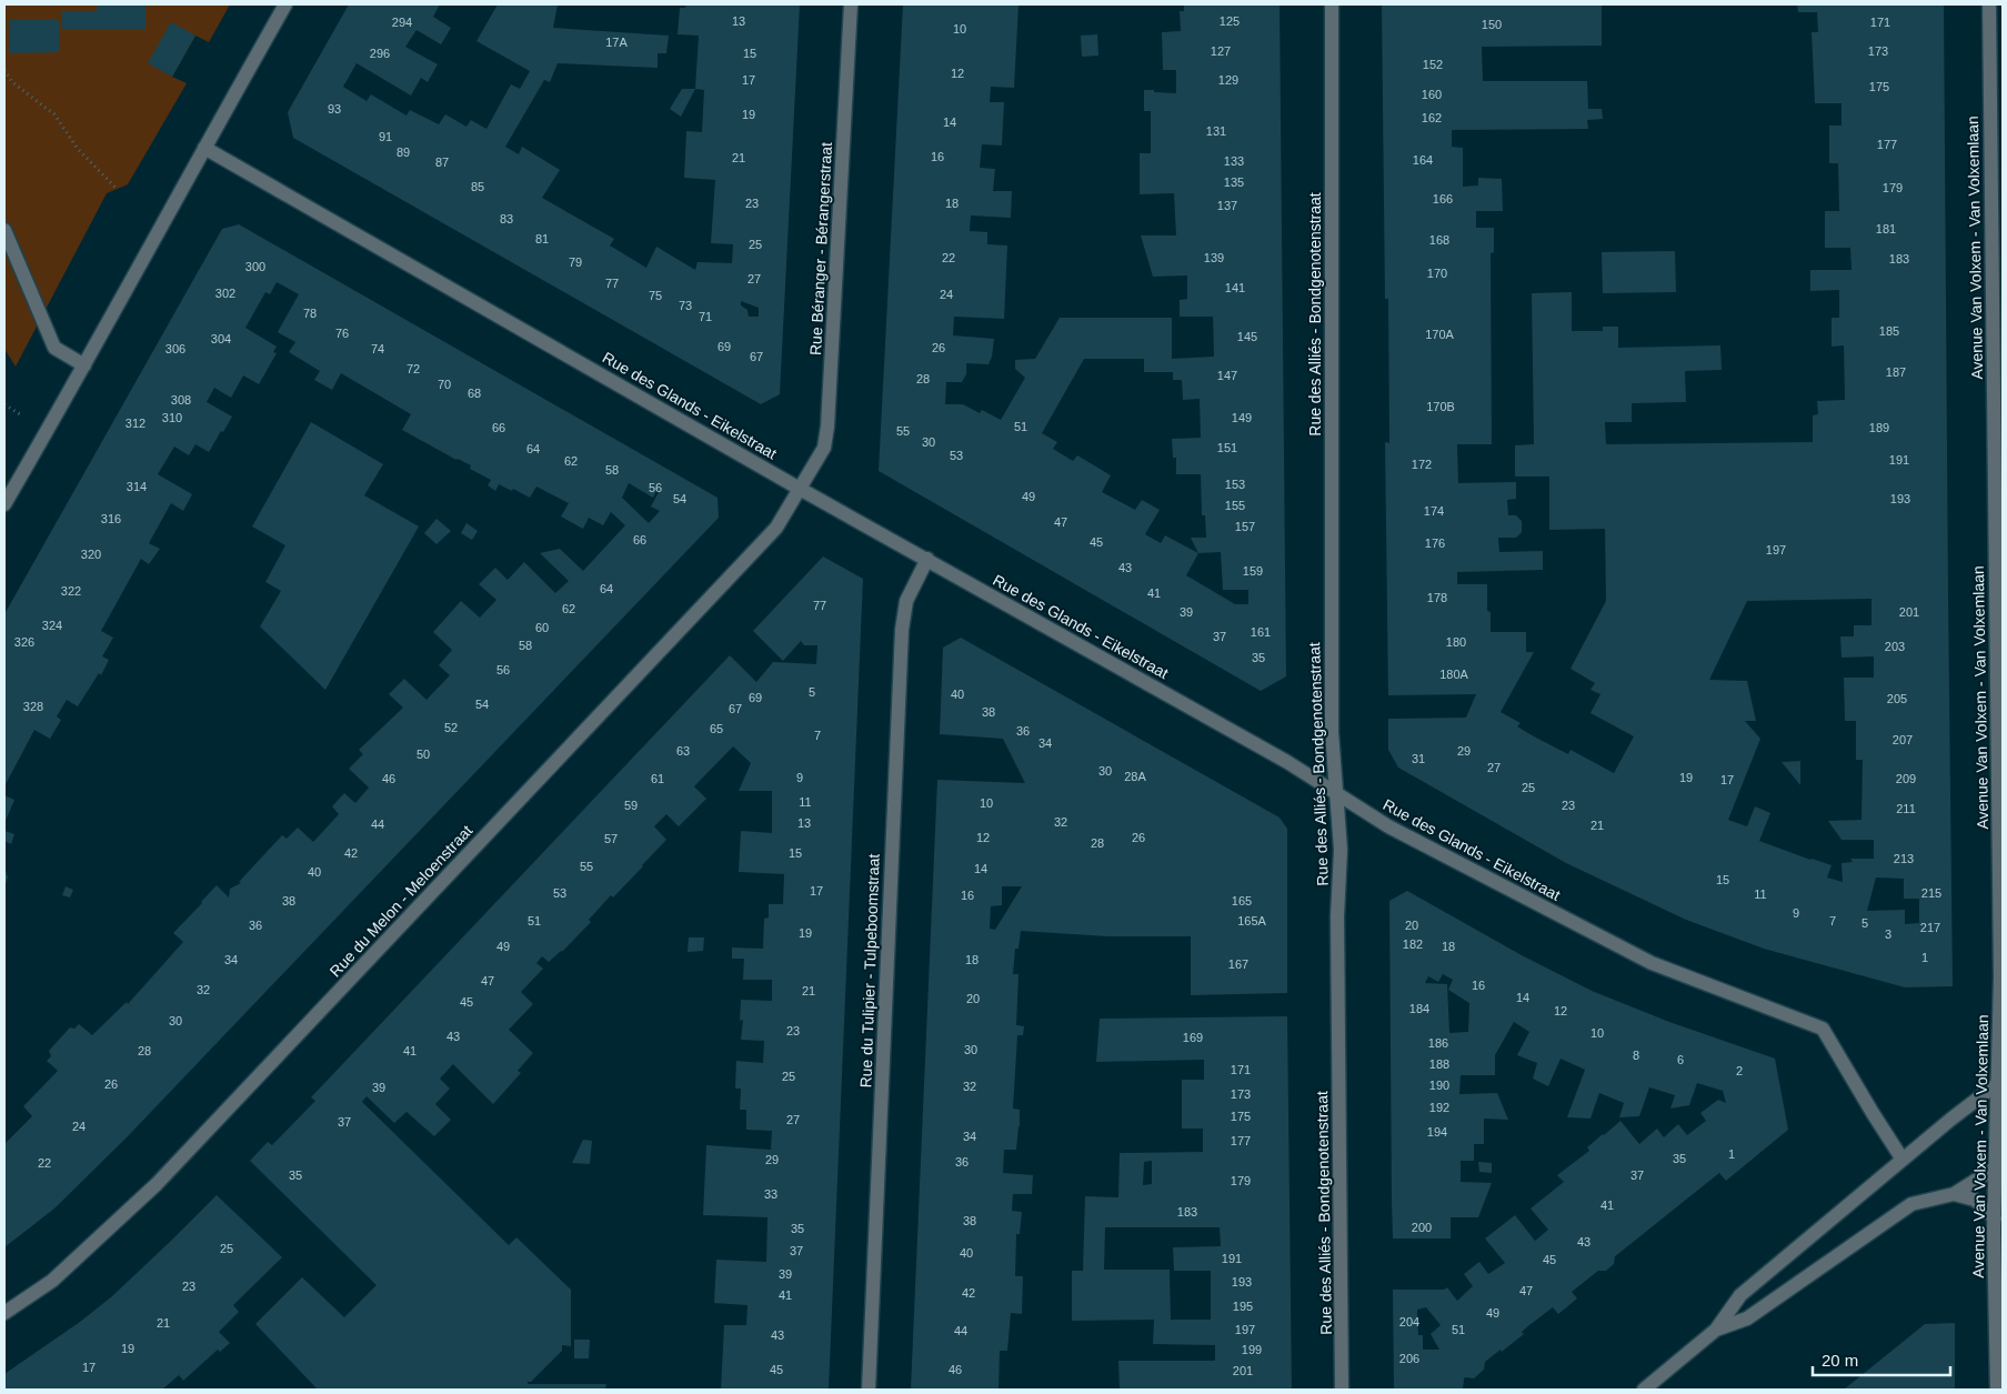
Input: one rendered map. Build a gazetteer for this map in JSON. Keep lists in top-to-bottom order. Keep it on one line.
{"streets":{"street":["Avenue Van Volxem - Van Volxemlaan","Rue Béranger - Bérangerstraat","Rue des Alliés - Bondgenotenstraat","Rue des Glands - Eikelstraat","Rue du Melon - Meloenstraat","Rue du Tulipier - Tulpeboomstraat"]},"crossings":[["Rue Béranger - Bérangerstraat","Rue des Glands - Eikelstraat"],["Rue Béranger - Bérangerstraat","Rue du Melon - Meloenstraat"],["Rue des Alliés - Bondgenotenstraat","Rue des Glands - Eikelstraat"],["Rue des Glands - Eikelstraat","Rue du Melon - Meloenstraat"],["Rue des Glands - Eikelstraat","Rue du Tulipier - Tulpeboomstraat"]],"house_numbers":["13","125","294","171","150","10","17A","127","173","296","15","152","12","17","129","175","160","93","19","162","14","131","91","177","89","16","21","164","133","87","135","85","179","166","23","18","137","83","181","81","168","25","22","139","183","79","300","170","27","77","141","302","24","75","73","78","71","185","76","170A","145","304","69","26","306","74","67","72","187","147","28","70","68","308","170B","310","149","312","51","66","189","55","30","151","64","53","191","62","172","58","153","314","56","49","54","193","155","174","316","47","157","66","45","176","197","320","43","159","64","322","41","178","77","62","39","201","324","60","161","37","326","180","58","203","35","56","180A","5","40","69","205","54","328","67","38","52","65","36","7","207","34","63","29","50","31","27","30","28A","9","19","46","61","209","17","25","11","10","59","23","211","32","13","44","21","12","26","57","28","42","15","213","55","14","40","15","17","53","215","11","16","38","165","9","51","165A","7","5","36","20","217","19","3","182","49","18","1","34","18","167","47","16","32","21","14","20","45","184","12","30","23","10","43","169","186","30","28","41","8","6","188","171","2","25","26","190","32","39","173","192","175","27","37","24","194","34","177","1","35","29","36","22","35","37","179","33","41","183","38","200","35","43","25","37","40","191","45","39","193","23","47","42","41","195","49","204","21","197","51","44","43","19","199","206","17","45","46","201"],"scale_bar":"20 m"}
